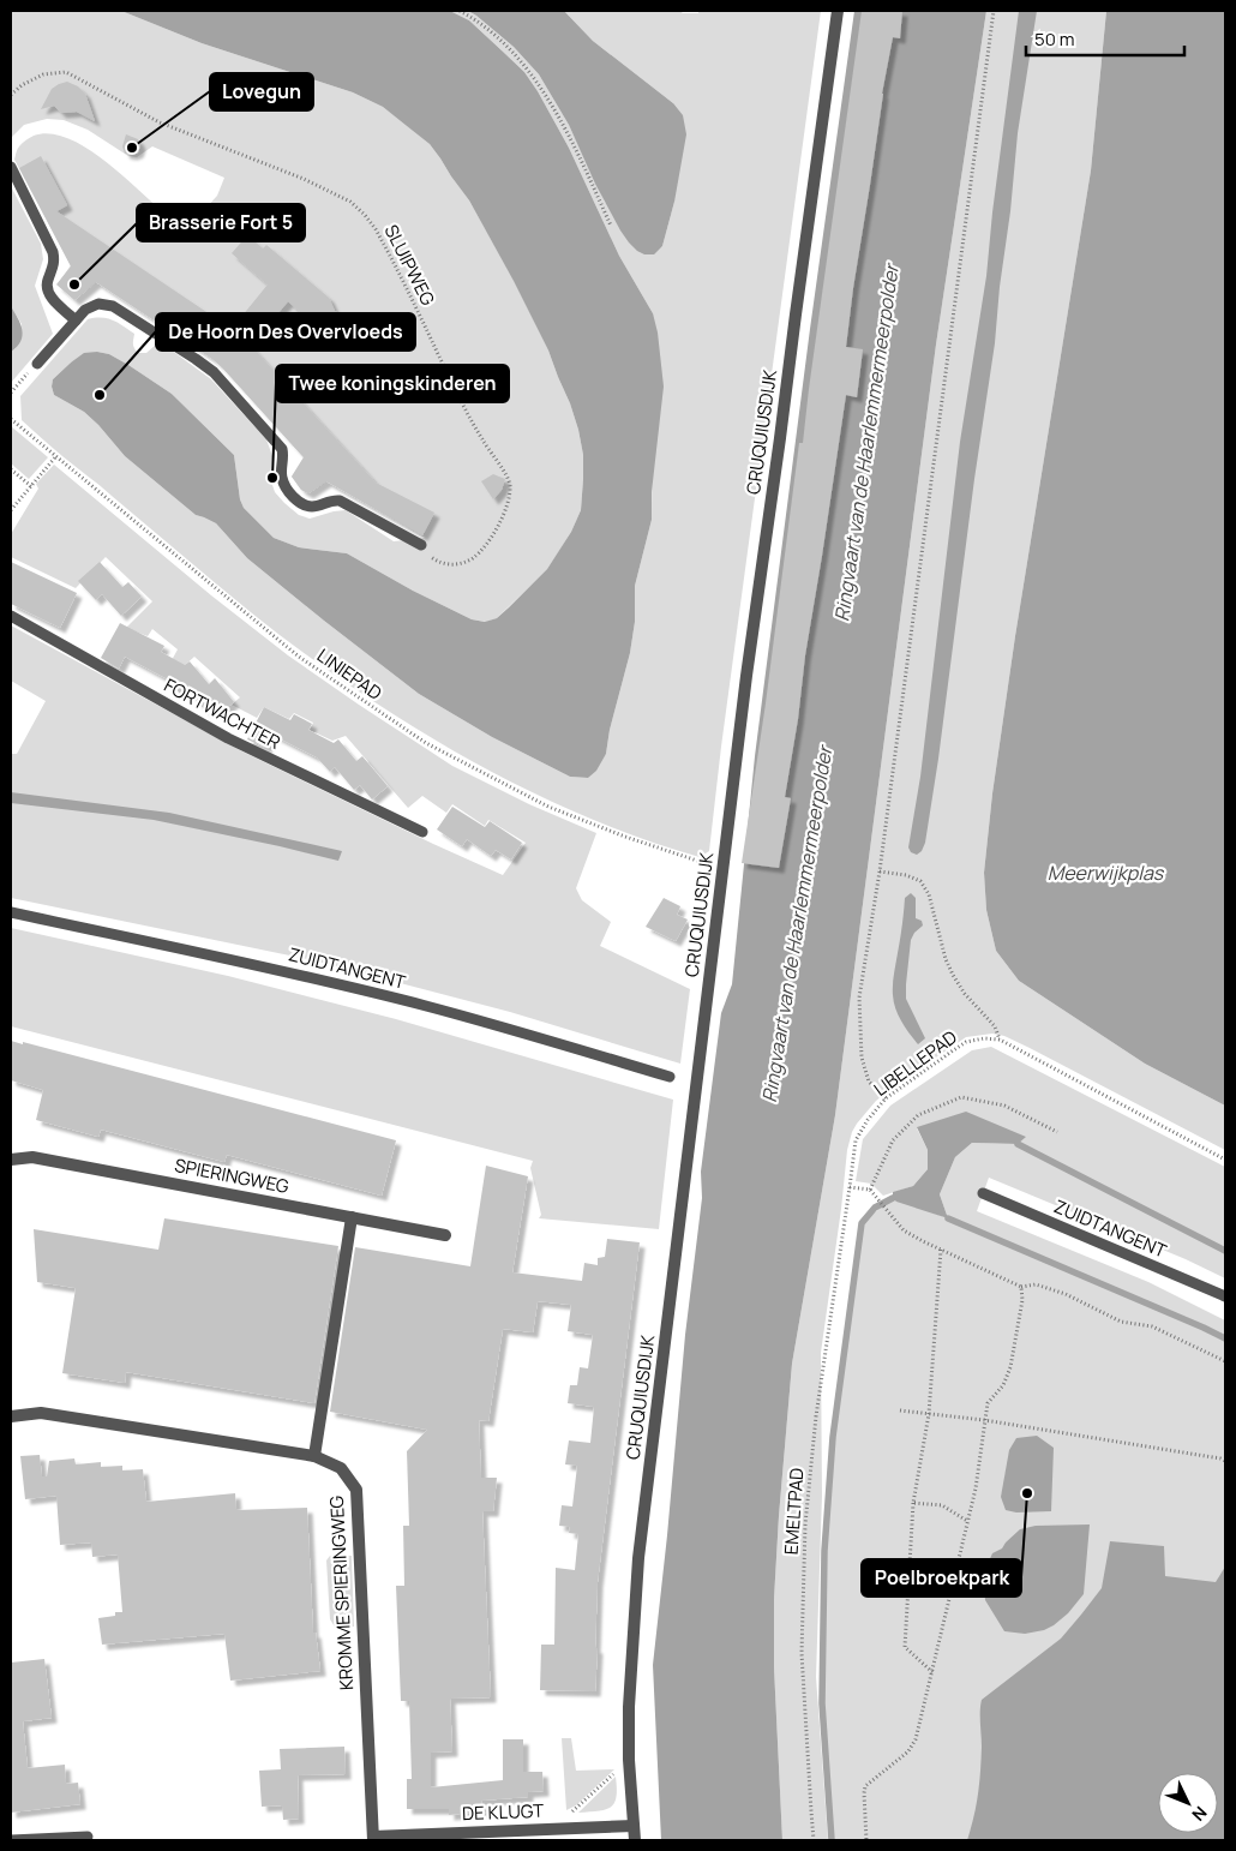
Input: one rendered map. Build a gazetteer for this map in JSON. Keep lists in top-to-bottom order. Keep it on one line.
{"streets":{"street":["CRUQUIUSDIJK","SPIERINGWEG","KROMME SPIERINGWEG","DE KLUGT"],"lane":["FORTWACHTER","ZUIDTANGENT"],"path":["SLUIPWEG","LINIEPAD","LIBELLEPAD","EMELTPAD"]},"crossings":[["CRUQUIUSDIJK","LINIEPAD"],["CRUQUIUSDIJK","DE KLUGT"],["LIBELLEPAD","EMELTPAD"],["KROMME SPIERINGWEG","DE KLUGT"]],"water":["Ringvaart van de Haarlemmermeerpolder","Meerwijkplas"],"places":["Lovegun","Brasserie Fort 5","De Hoorn Des Overvloeds","Twee koningskinderen","Poelbroekpark"],"scale_bar":"50 m","north":"bottom right"}
